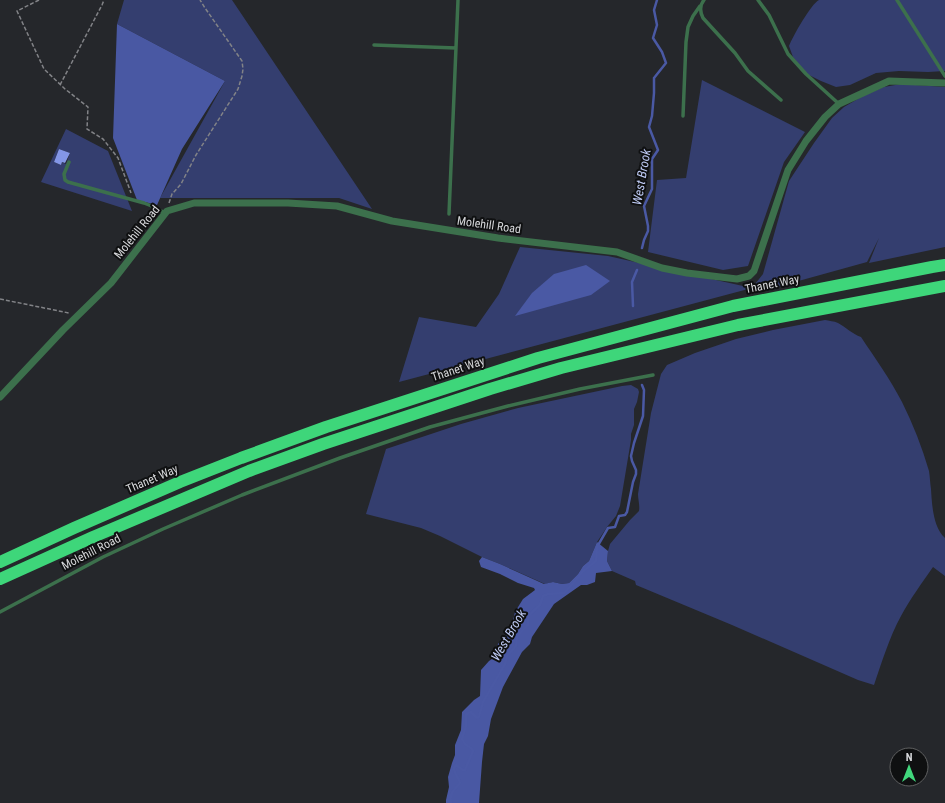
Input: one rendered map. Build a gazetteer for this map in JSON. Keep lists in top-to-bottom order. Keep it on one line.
{"streets":{"highway":["Thanet Way"],"street":["Molehill Road"]},"water":["West Brook"],"north":"top"}
